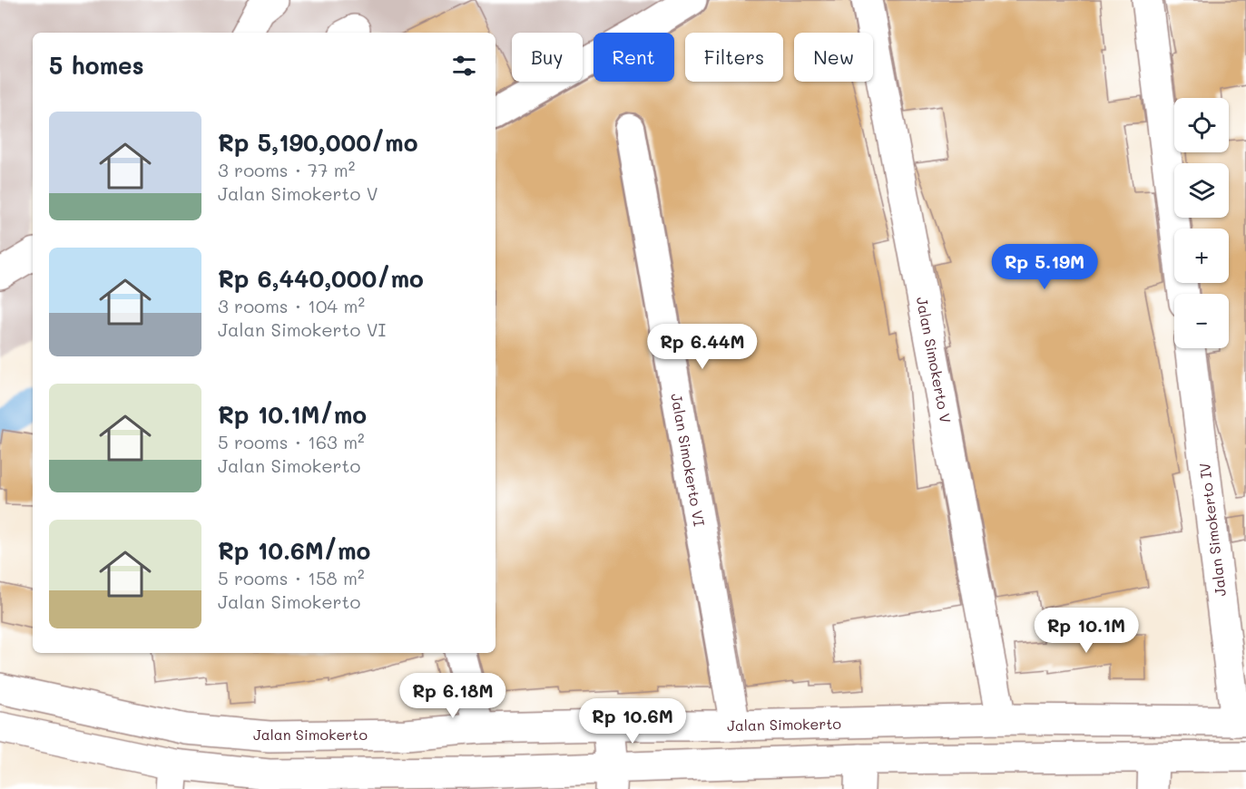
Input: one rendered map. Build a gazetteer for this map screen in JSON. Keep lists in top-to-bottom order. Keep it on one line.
{"streets":{"main road":["Jalan Simokerto V","Jalan Simokerto VI","Jalan Simokerto IV","Jalan Simokerto"]},"crossings":[["Jalan Simokerto V","Jalan Simokerto"],["Jalan Simokerto VI","Jalan Simokerto"],["Jalan Simokerto IV","Jalan Simokerto"]],"page":{"chip":["Buy","Rent","Filters","New"],"heading":"5 homes","map_buttons":["+","−"],"list":[{"name":"Rp 5,190,000/mo","note":"3 rooms · 77 m² · Jalan Simokerto V"},{"name":"Rp 6,440,000/mo","note":"3 rooms · 104 m² · Jalan Simokerto VI"},{"name":"Rp 10.1M/mo","note":"5 rooms · 163 m² · Jalan Simokerto"},{"name":"Rp 10.6M/mo","note":"5 rooms · 158 m² · Jalan Simokerto"}],"price":["Rp 5.19M","Rp 6.44M","Rp 10.1M","Rp 6.18M","Rp 10.6M"]}}
